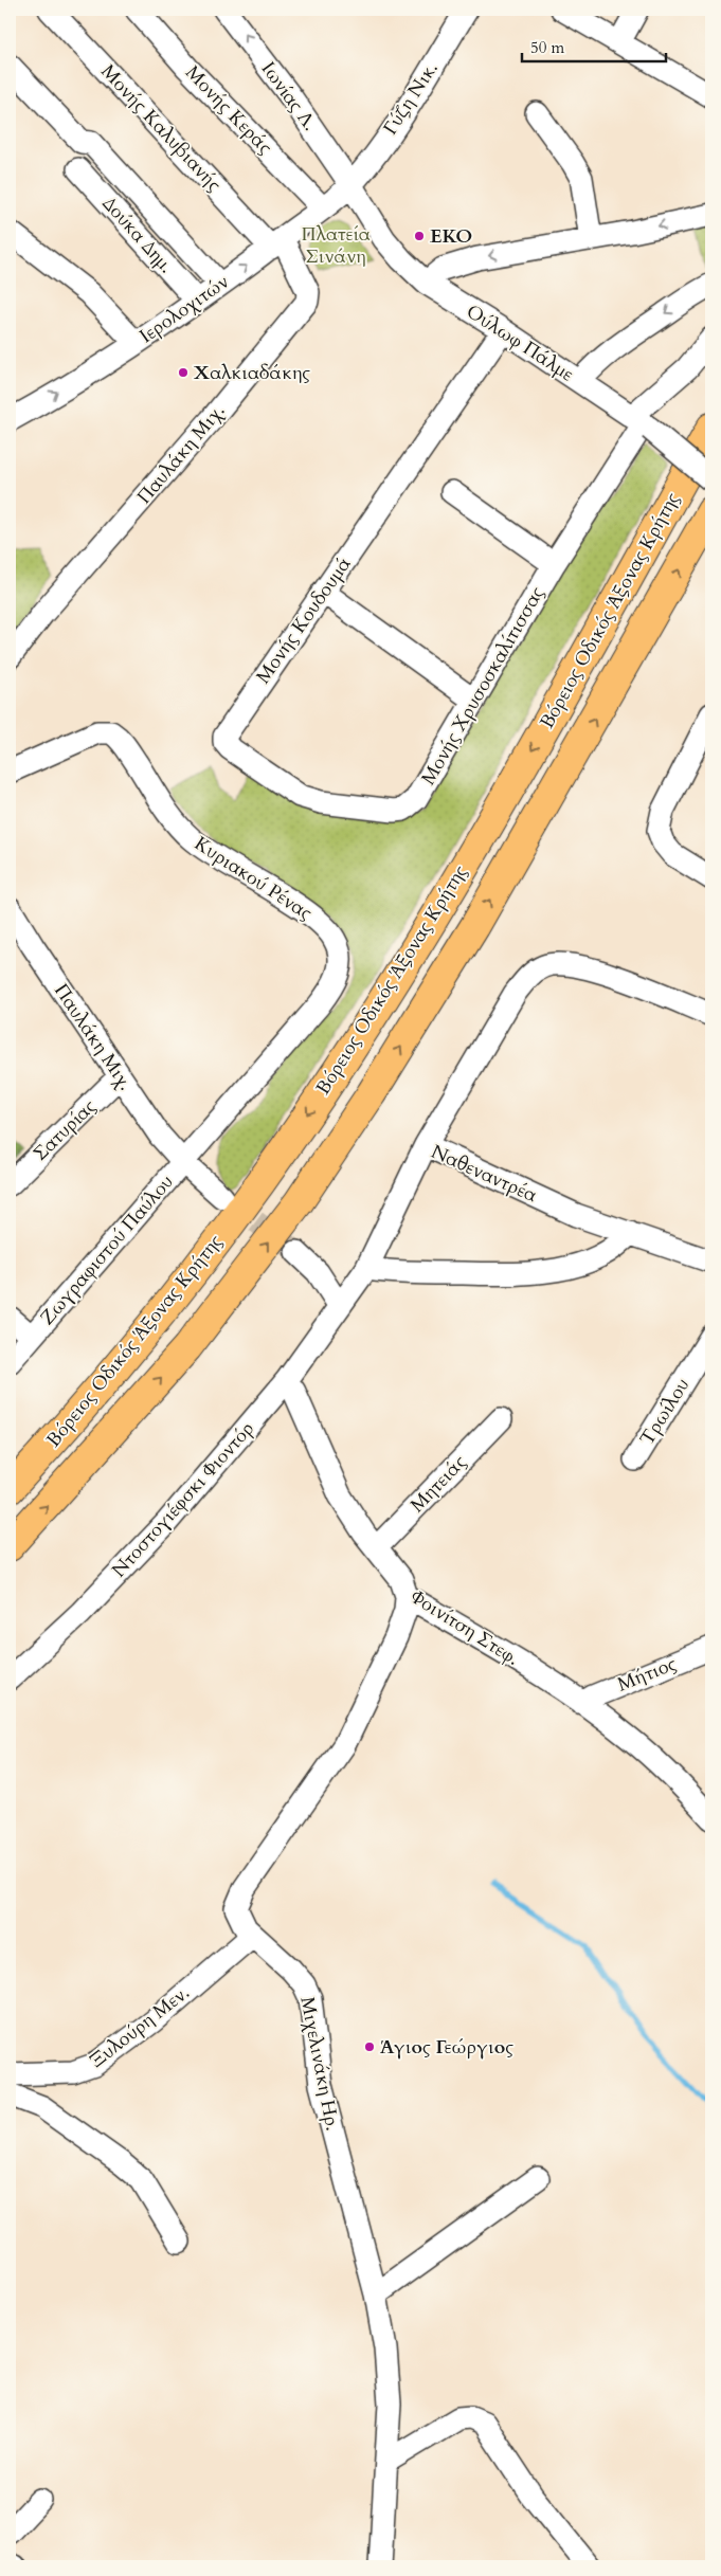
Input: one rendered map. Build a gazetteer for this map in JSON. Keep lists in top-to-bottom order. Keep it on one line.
{"streets":{"highway":["Βόρειος Οδικός Άξονας Κρήτης"],"street":["Ιωνίας Λ.","Γύζη Νικ.","Μονής Κεράς","Μονής Καλυβιανής","Δούκα Δημ.","Ιερολοχιτών","Ούλωφ Πάλμε","Παυλάκη Μιχ.","Μονής Κουδουμά","Μονής Χρυσοσκαλίτισσας","Κυριακού Ρένας","Σατυρίας","Ναθεναντρέα","Ζωγραφιστού Παύλου","Τρωίλου","Μητειάς","Ντοστογιέφσκι Φιοντόρ","Φοινίτση Στεφ.","Μήτιος","Ξυλούρη Μεν.","Μιχελινάκη Ηρ."]},"crossings":[["Ιωνίας Λ.","Γύζη Νικ."],["Ιωνίας Λ.","Ιερολοχιτών"],["Ιωνίας Λ.","Ούλωφ Πάλμε"],["Γύζη Νικ.","Ιερολοχιτών"],["Γύζη Νικ.","Ούλωφ Πάλμε"],["Μονής Κεράς","Ιερολοχιτών"],["Μονής Καλυβιανής","Ιερολοχιτών"],["Μονής Καλυβιανής","Παυλάκη Μιχ."],["Δούκα Δημ.","Ιερολοχιτών"],["Ιερολοχιτών","Ούλωφ Πάλμε"],["Ιερολοχιτών","Παυλάκη Μιχ."],["Ούλωφ Πάλμε","Μονής Κουδουμά"],["Ούλωφ Πάλμε","Μονής Χρυσοσκαλίτισσας"],["Παυλάκη Μιχ.","Κυριακού Ρένας"],["Παυλάκη Μιχ.","Σατυρίας"],["Παυλάκη Μιχ.","Ζωγραφιστού Παύλου"],["Μονής Κουδουμά","Μονής Χρυσοσκαλίτισσας"],["Κυριακού Ρένας","Ζωγραφιστού Παύλου"],["Ναθεναντρέα","Ντοστογιέφσκι Φιοντόρ"],["Μητειάς","Φοινίτση Στεφ."],["Ντοστογιέφσκι Φιοντόρ","Φοινίτση Στεφ."],["Φοινίτση Στεφ.","Μήτιος"],["Φοινίτση Στεφ.","Μιχελινάκη Ηρ."],["Ξυλούρη Μεν.","Μιχελινάκη Ηρ."]],"one_way":["Ιερολοχιτών"],"parks":["Πλατεία Σινάνη"],"places":["EKO","Χαλκιαδάκης","Άγιος Γεώργιος"],"scale_bar":"50 m"}
